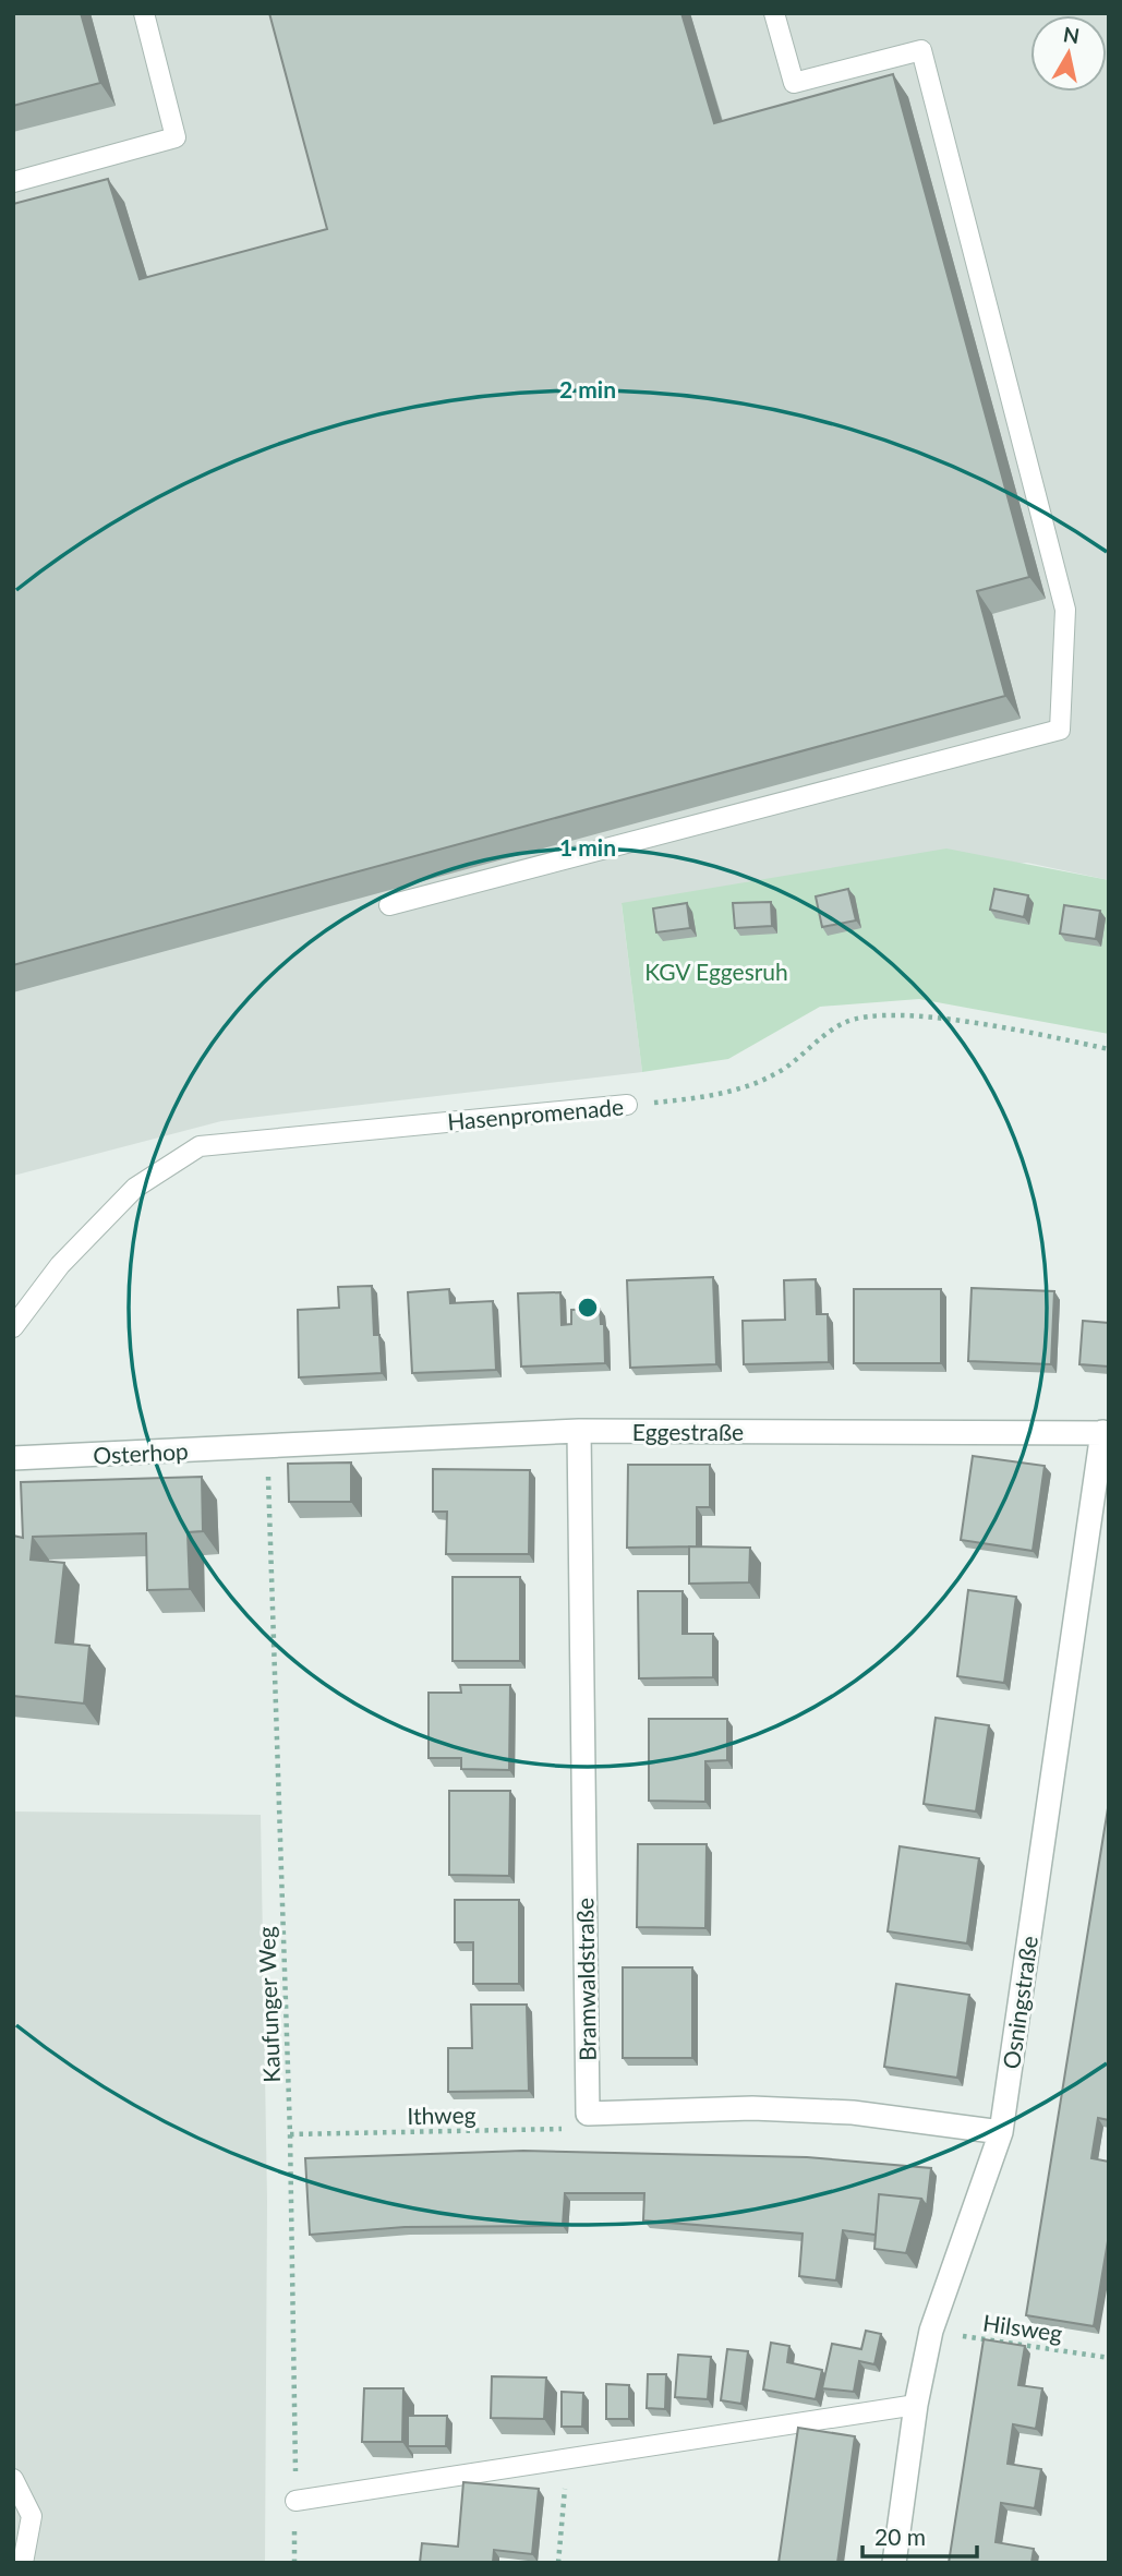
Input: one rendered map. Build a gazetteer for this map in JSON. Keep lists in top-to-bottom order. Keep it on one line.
{"streets":{"street":["Eggestraße","Osterhop","Bramwaldstraße","Osningstraße"],"lane":["Hasenpromenade"],"path":["Kaufunger Weg","Ithweg","Hilsweg"]},"crossings":[["Eggestraße","Osterhop"],["Eggestraße","Bramwaldstraße"],["Eggestraße","Osningstraße"],["Eggestraße","Kaufunger Weg"],["Osterhop","Kaufunger Weg"],["Bramwaldstraße","Ithweg"],["Osningstraße","Hilsweg"],["Kaufunger Weg","Ithweg"]],"parks":["KGV Eggesruh"],"scale_bar":"20 m","north":"top","rings":["2 min","1 min"]}
